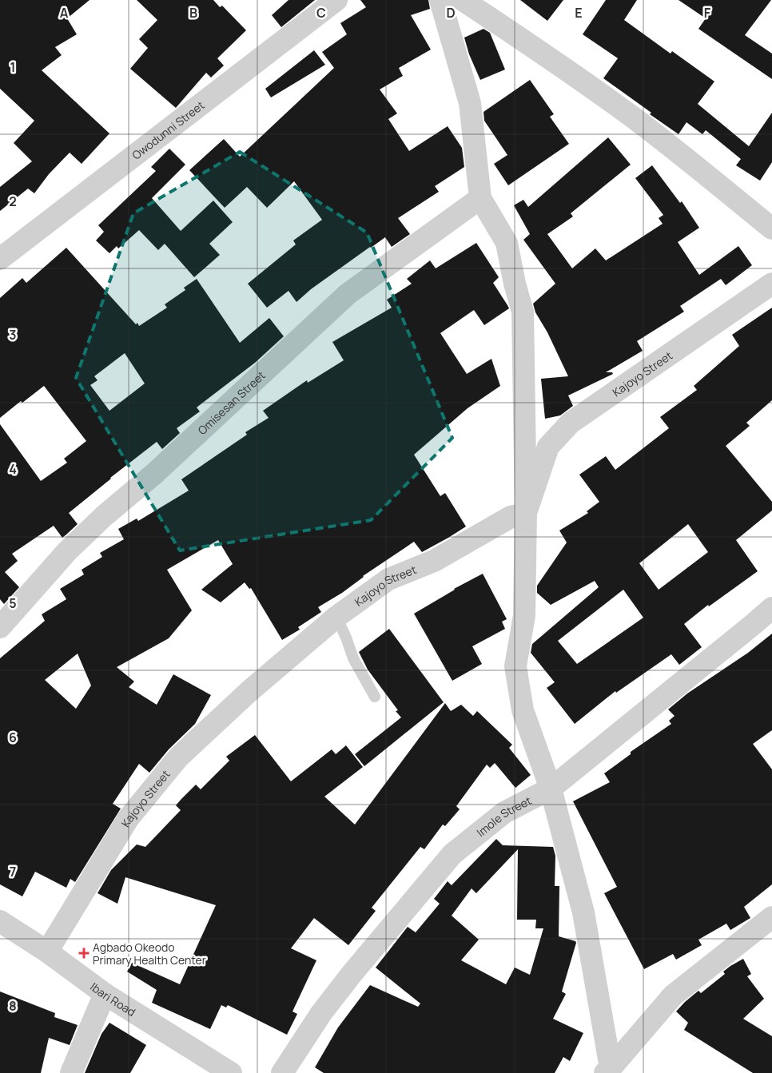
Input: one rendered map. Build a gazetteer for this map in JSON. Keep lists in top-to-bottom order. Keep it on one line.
{"streets":{"street":["Owodunni Street","Kajoyo Street","Omisesan Street","Imole Street","Ibari Road"]},"crossings":[["Kajoyo Street","Ibari Road"]],"places":{"health":["Agbado Okeodo Primary Health Center"]},"grid":{"columns":["A","B","C","D","E","F"],"rows":["1","2","3","4","5","6","7","8"]}}
